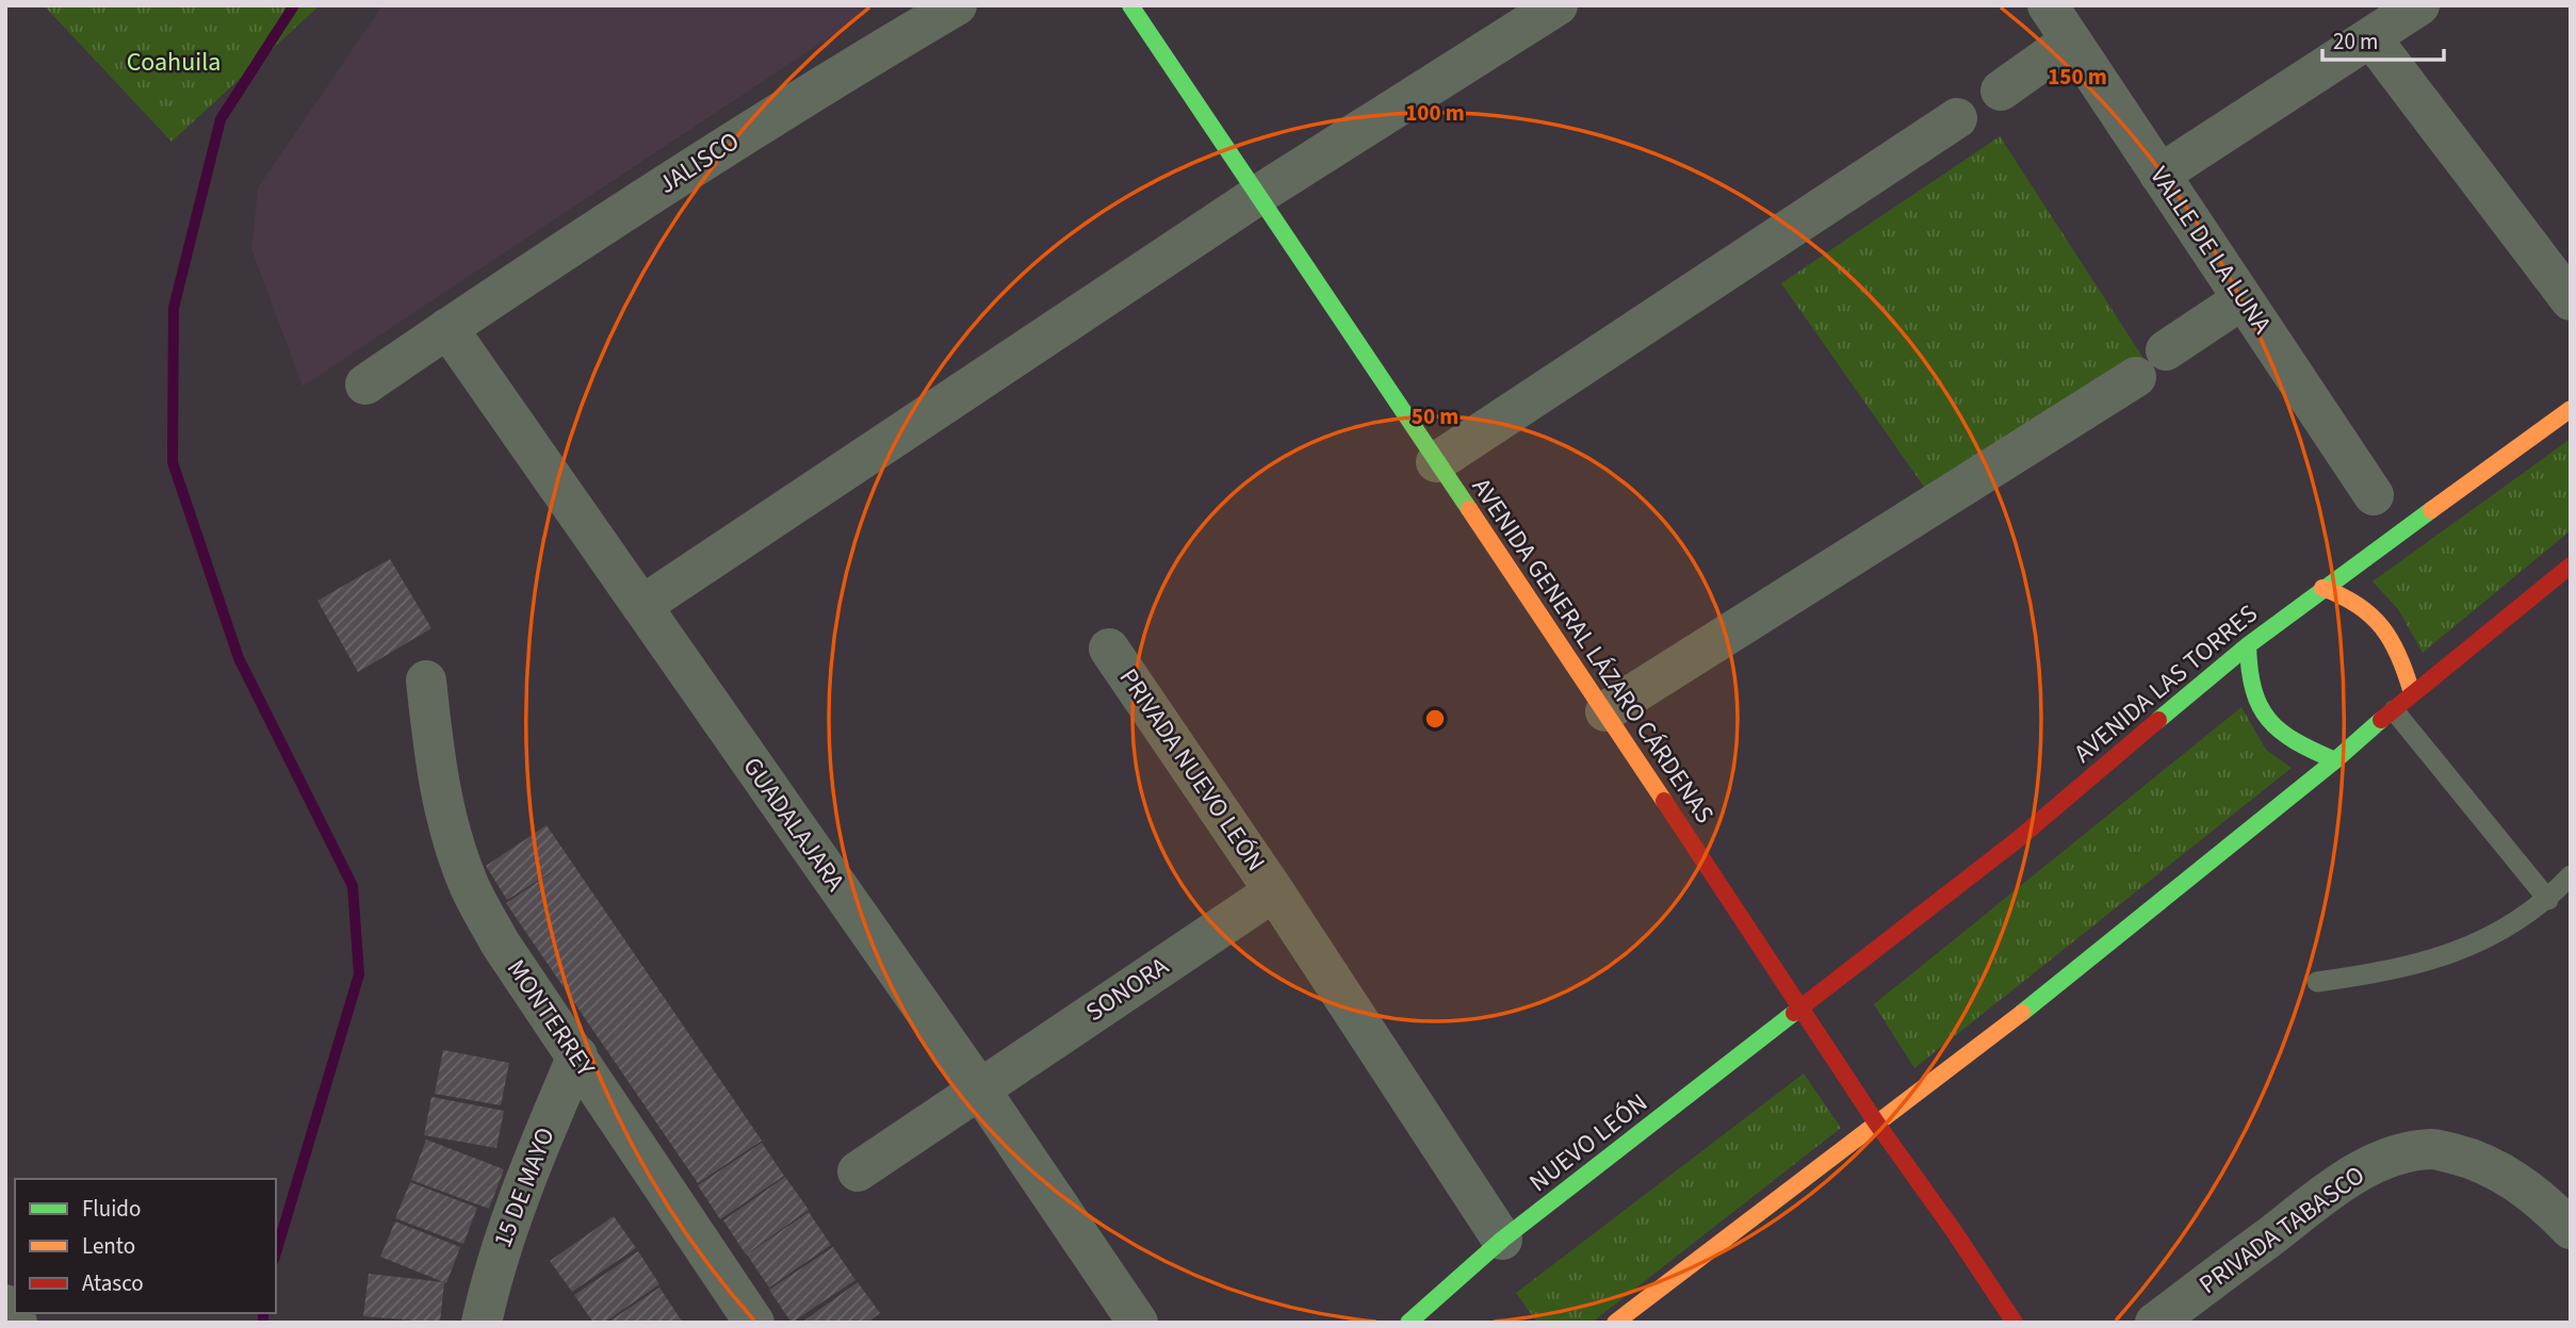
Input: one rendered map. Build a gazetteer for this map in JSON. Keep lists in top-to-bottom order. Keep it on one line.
{"streets":{"street":["JALISCO","VALLE DE LA LUNA","AVENIDA GENERAL LÁZARO CÁRDENAS","AVENIDA LAS TORRES","PRIVADA NUEVO LEÓN","GUADALAJARA","SONORA","MONTERREY","NUEVO LEÓN","15 DE MAYO","PRIVADA TABASCO"]},"crossings":[["JALISCO","GUADALAJARA"],["AVENIDA GENERAL LÁZARO CÁRDENAS","AVENIDA LAS TORRES"],["AVENIDA GENERAL LÁZARO CÁRDENAS","NUEVO LEÓN"],["AVENIDA LAS TORRES","NUEVO LEÓN"],["PRIVADA NUEVO LEÓN","SONORA"],["PRIVADA NUEVO LEÓN","NUEVO LEÓN"],["GUADALAJARA","SONORA"],["MONTERREY","15 DE MAYO"]],"parks":["Coahuila"],"legend":["Fluido","Lento","Atasco"],"scale_bar":"20 m","rings":["150 m","100 m","50 m"]}
